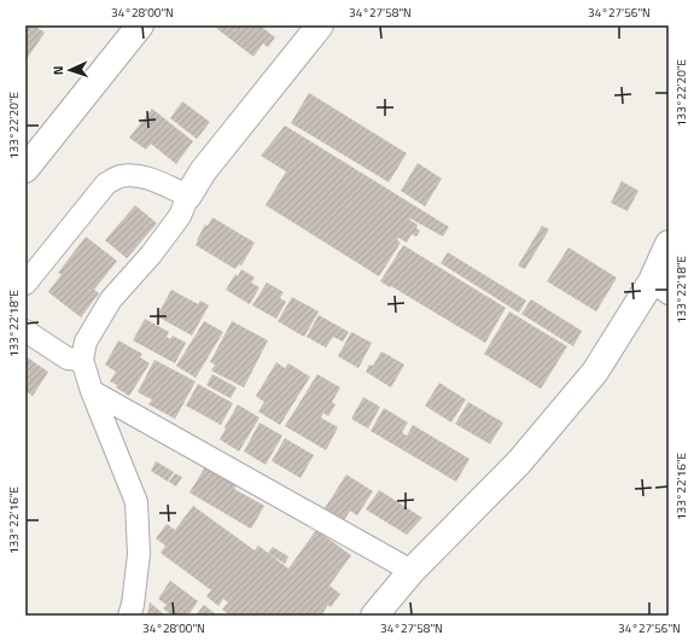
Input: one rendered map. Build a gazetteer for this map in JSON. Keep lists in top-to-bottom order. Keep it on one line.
{"north":"left","coordinates":["34°28'00\"N","34°27'58\"N","34°27'56\"N","133°22'20\"E","133°22'18\"E","133°22'16\"E"]}
